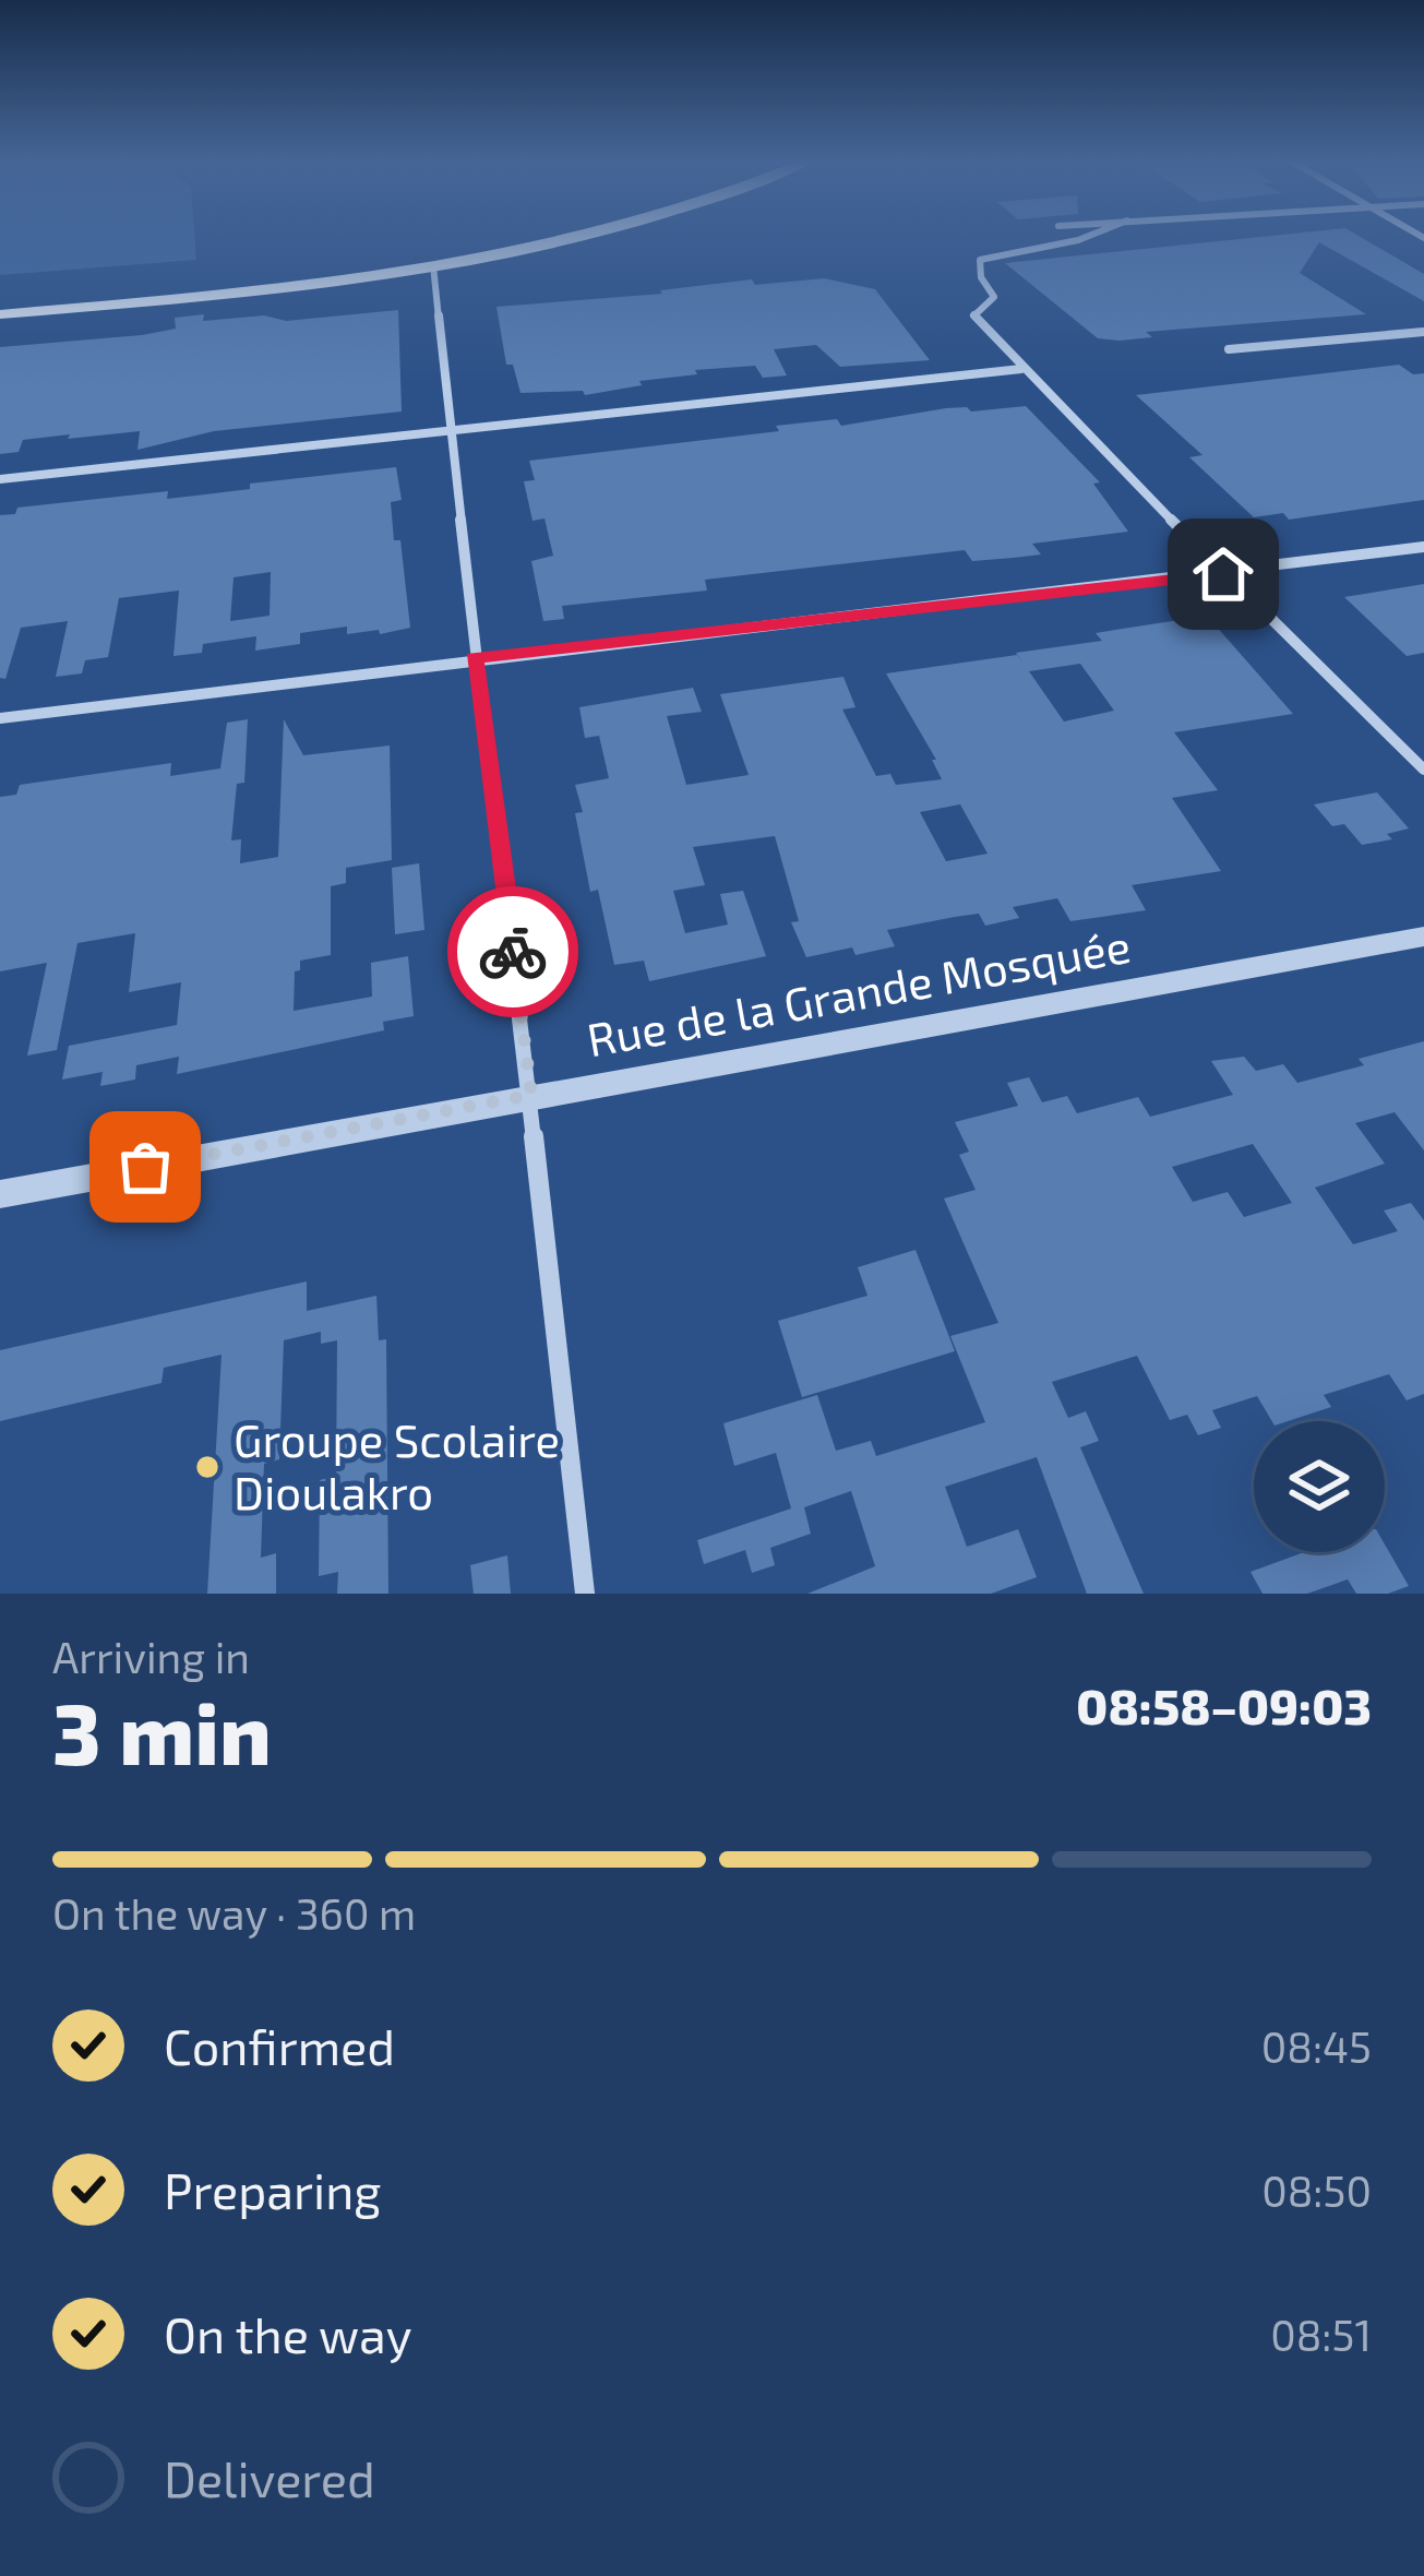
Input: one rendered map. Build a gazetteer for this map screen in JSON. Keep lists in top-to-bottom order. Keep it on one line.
{"streets":{"street":["Rue de la Grande Mosquée"]},"places":["Groupe Scolaire Dioulakro"],"page":{"heading":["3 min","Arriving in","08:58–09:03"],"bar":"On the way · 360 m","list":[["Confirmed","08:45"],["Preparing","08:50"],["On the way","08:51"],"Delivered"]}}
